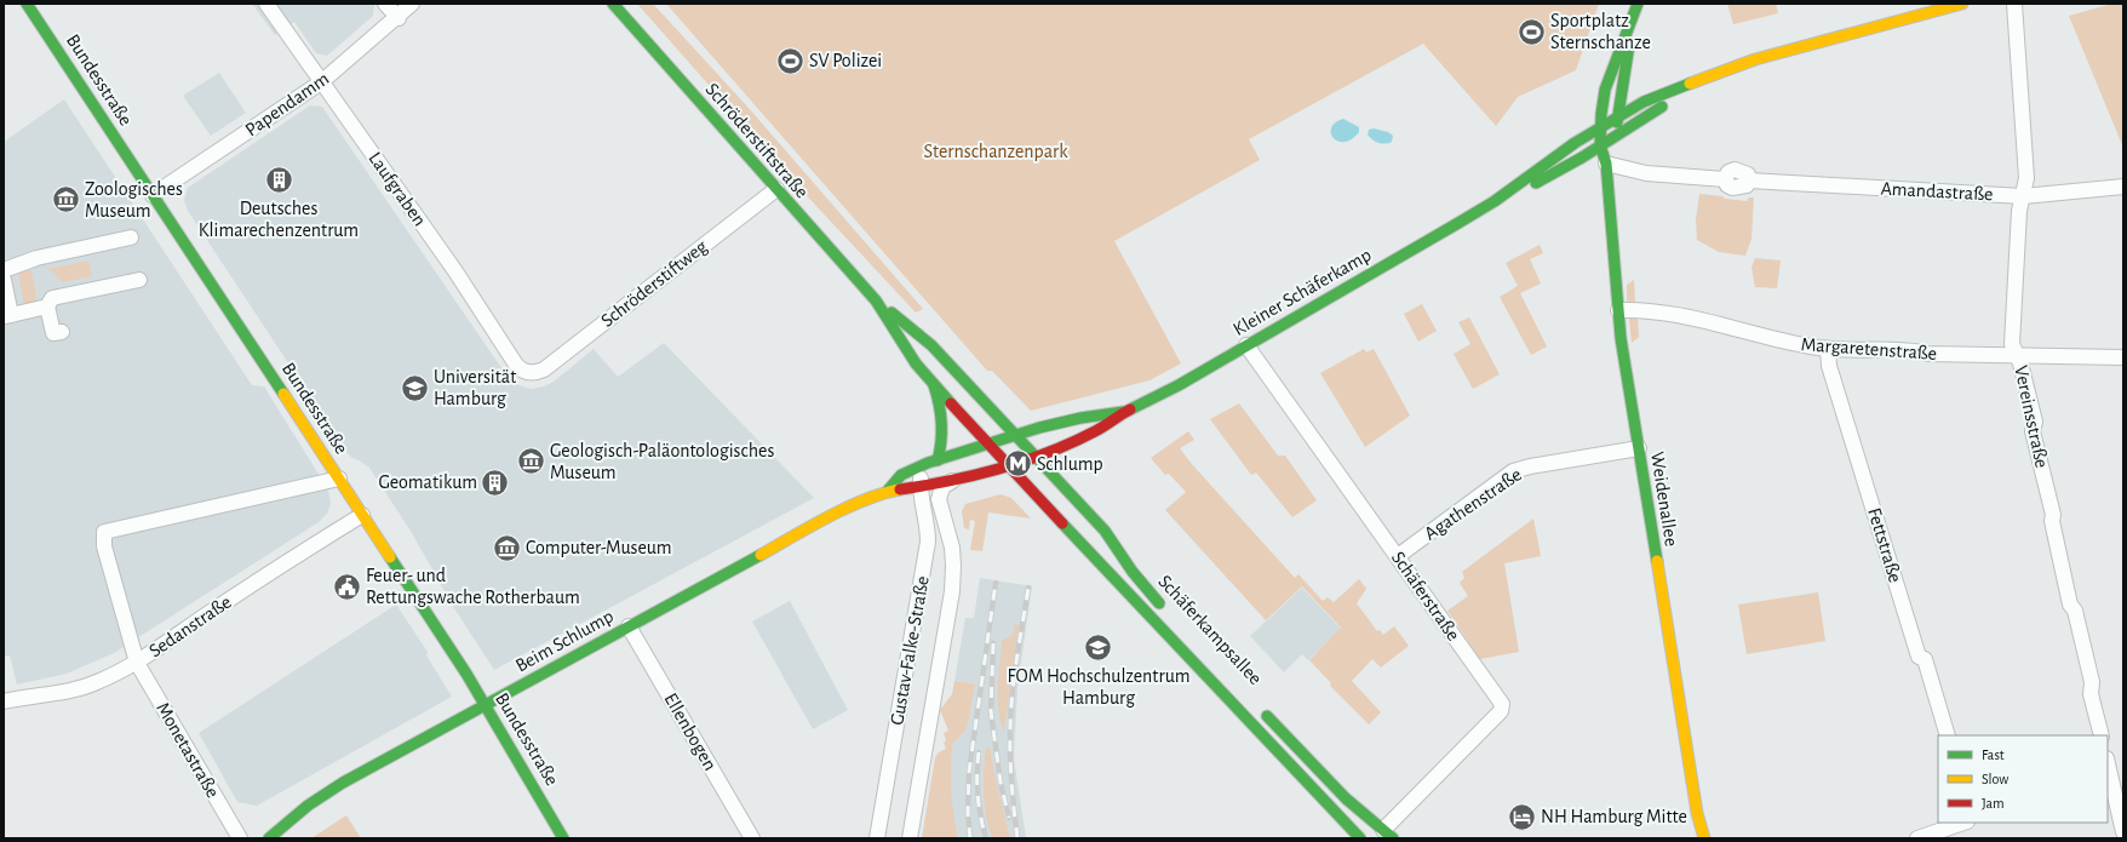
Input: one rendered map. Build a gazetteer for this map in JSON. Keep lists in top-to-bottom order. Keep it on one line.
{"streets":{"main road":["Bundesstraße","Schröderstiftstraße","Kleiner Schäferkamp","Weidenallee","Schäferkampsallee","Beim Schlump"],"street":["Papendamm","Laufgraben","Amandastraße","Schröderstiftweg","Margaretenstraße","Vereinsstraße","Agathenstraße","Fettstraße","Schäferstraße","Sedanstraße","Gustav-Falke-Straße","Ellenbogen","Monetastraße"]},"crossings":[["Bundesstraße","Papendamm"],["Bundesstraße","Sedanstraße"],["Bundesstraße","Beim Schlump"],["Bundesstraße","Monetastraße"],["Papendamm","Laufgraben"],["Schröderstiftstraße","Schröderstiftweg"],["Schröderstiftstraße","Kleiner Schäferkamp"],["Schröderstiftstraße","Schäferkampsallee"],["Schröderstiftstraße","Beim Schlump"],["Laufgraben","Schröderstiftweg"],["Amandastraße","Vereinsstraße"],["Amandastraße","Weidenallee"],["Kleiner Schäferkamp","Weidenallee"],["Kleiner Schäferkamp","Schäferstraße"],["Kleiner Schäferkamp","Schäferkampsallee"],["Kleiner Schäferkamp","Beim Schlump"],["Margaretenstraße","Vereinsstraße"],["Margaretenstraße","Weidenallee"],["Margaretenstraße","Fettstraße"],["Weidenallee","Agathenstraße"],["Agathenstraße","Schäferstraße"],["Schäferstraße","Schäferkampsallee"],["Sedanstraße","Monetastraße"],["Schäferkampsallee","Beim Schlump"],["Beim Schlump","Gustav-Falke-Straße"],["Beim Schlump","Ellenbogen"]],"parks":["Sternschanzenpark"],"places":{"sports":["Sportplatz Sternschanze","SV Polizei"],"building":["Deutsches Klimarechenzentrum","Geomatikum"],"museum":["Zoologisches Museum","Geologisch-Paläontologisches Museum","Computer-Museum"],"school or university":["Universität Hamburg","FOM Hochschulzentrum Hamburg"],"metro station":["Schlump"],"public building":["Feuer- und Rettungswache Rotherbaum"],"hotel":["NH Hamburg Mitte"]},"legend":["Fast","Slow","Jam"]}
